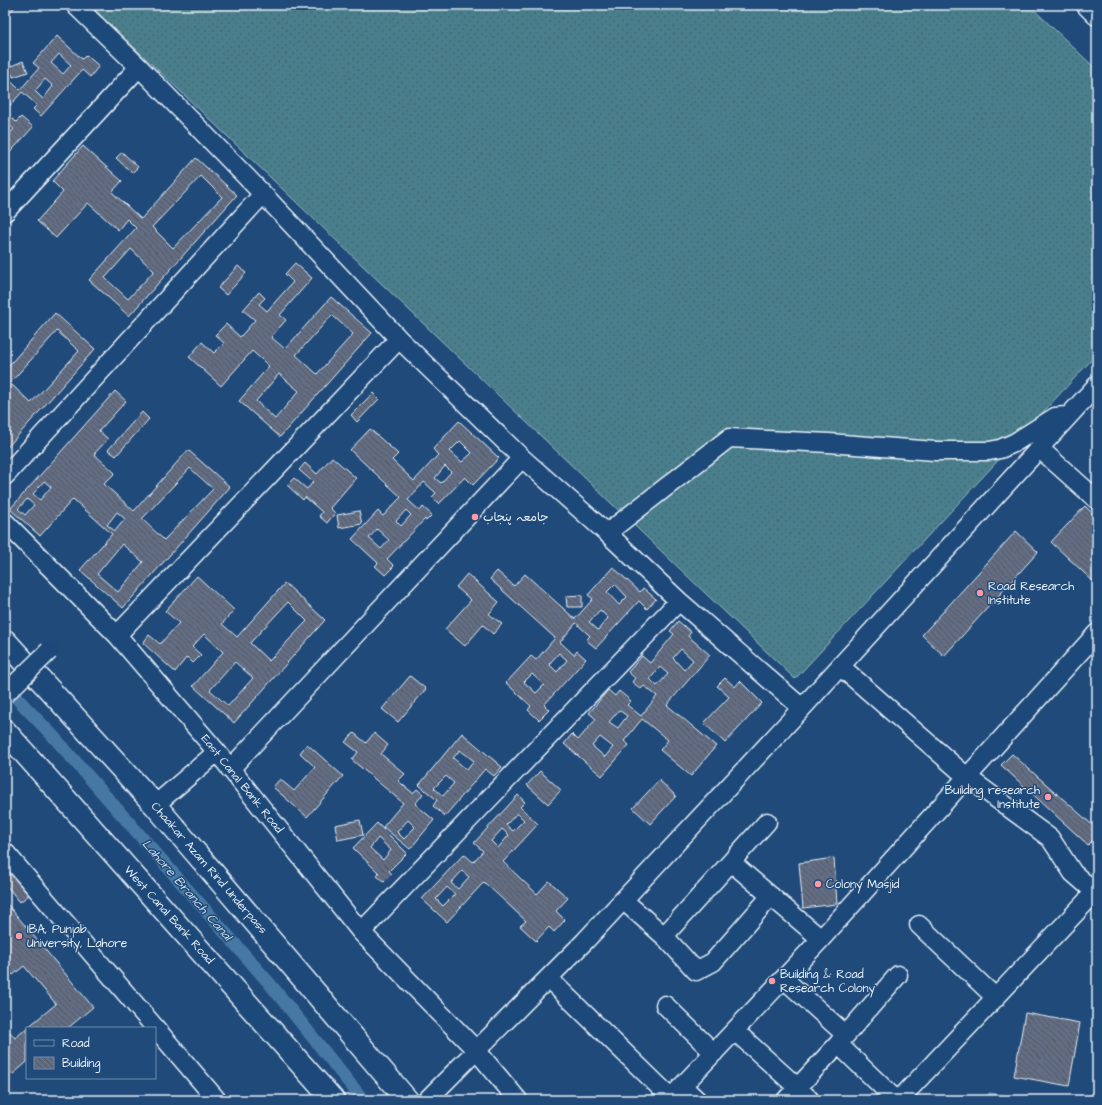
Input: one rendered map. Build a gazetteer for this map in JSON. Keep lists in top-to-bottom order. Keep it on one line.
{"streets":{"main road":["Chaakar Azam Rind Underpass","West Canal Bank Road"],"street":["East Canal Bank Road"]},"water":["Lahore Branch Canal"],"places":["جامعہ پنجاب","Road Research Institute","Building research Institute","Colony Masjid","IBA, Punjab University, Lahore","Building & Road Research Colony"],"legend":["Road","Building"]}
